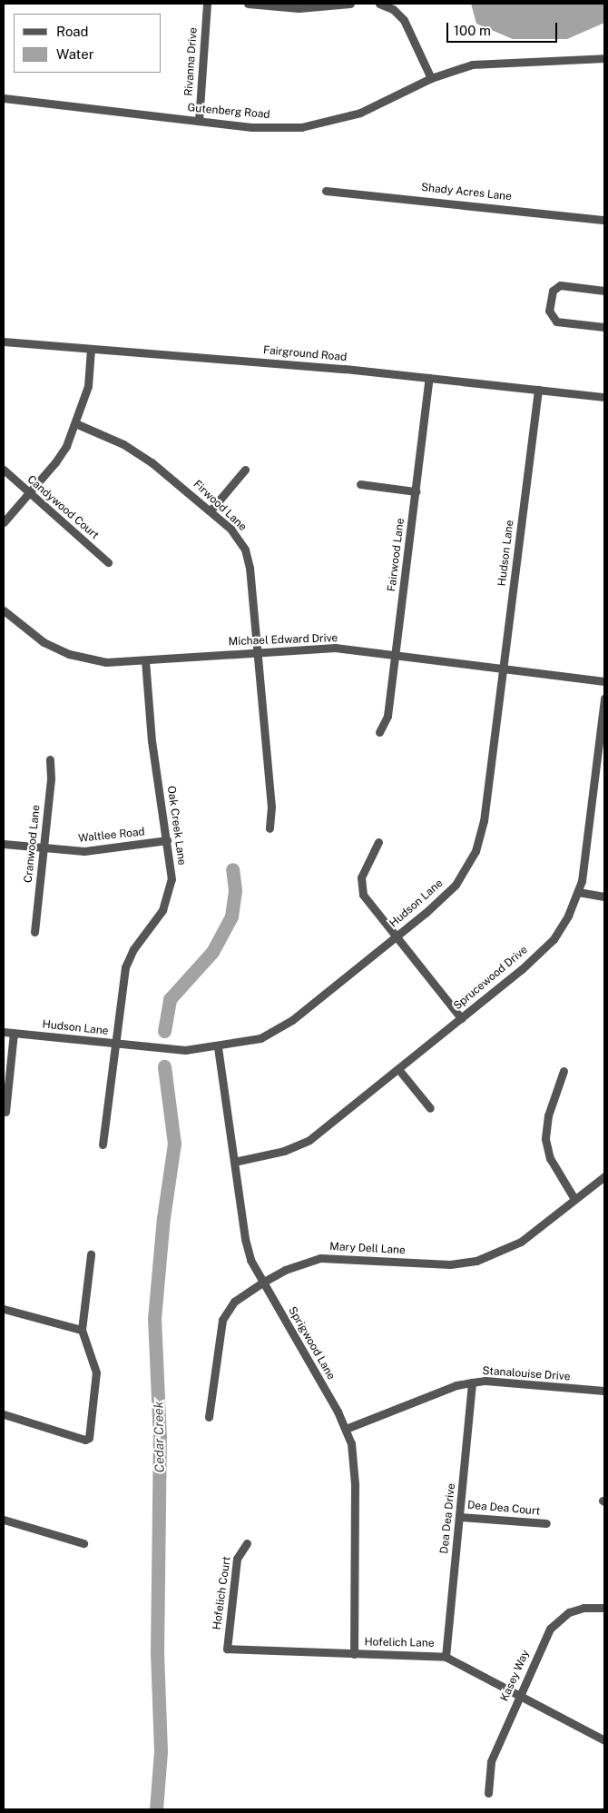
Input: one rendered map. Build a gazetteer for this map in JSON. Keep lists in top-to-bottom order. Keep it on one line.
{"streets":{"street":["Rivanna Drive","Gutenberg Road","Shady Acres Lane","Fairground Road","Firwood Lane","Candywood Court","Hudson Lane","Fairwood Lane","Michael Edward Drive","Oak Creek Lane","Waltlee Road","Cranwood Lane","Sprucewood Drive","Mary Dell Lane","Sprigwood Lane","Stanalouise Drive","Dea Dea Court","Dea Dea Drive","Hofelich Court","Hofelich Lane","Kasey Way"]},"crossings":[["Rivanna Drive","Gutenberg Road"],["Fairground Road","Hudson Lane"],["Fairground Road","Fairwood Lane"],["Firwood Lane","Michael Edward Drive"],["Hudson Lane","Michael Edward Drive"],["Hudson Lane","Oak Creek Lane"],["Hudson Lane","Sprigwood Lane"],["Fairwood Lane","Michael Edward Drive"],["Michael Edward Drive","Oak Creek Lane"],["Oak Creek Lane","Waltlee Road"],["Waltlee Road","Cranwood Lane"],["Sprucewood Drive","Sprigwood Lane"],["Mary Dell Lane","Sprigwood Lane"],["Sprigwood Lane","Stanalouise Drive"],["Sprigwood Lane","Hofelich Lane"],["Stanalouise Drive","Dea Dea Drive"],["Dea Dea Court","Dea Dea Drive"],["Dea Dea Drive","Hofelich Lane"],["Hofelich Court","Hofelich Lane"],["Hofelich Lane","Kasey Way"]],"water":["Cedar Creek"],"legend":["Road","Water"],"scale_bar":"100 m"}
